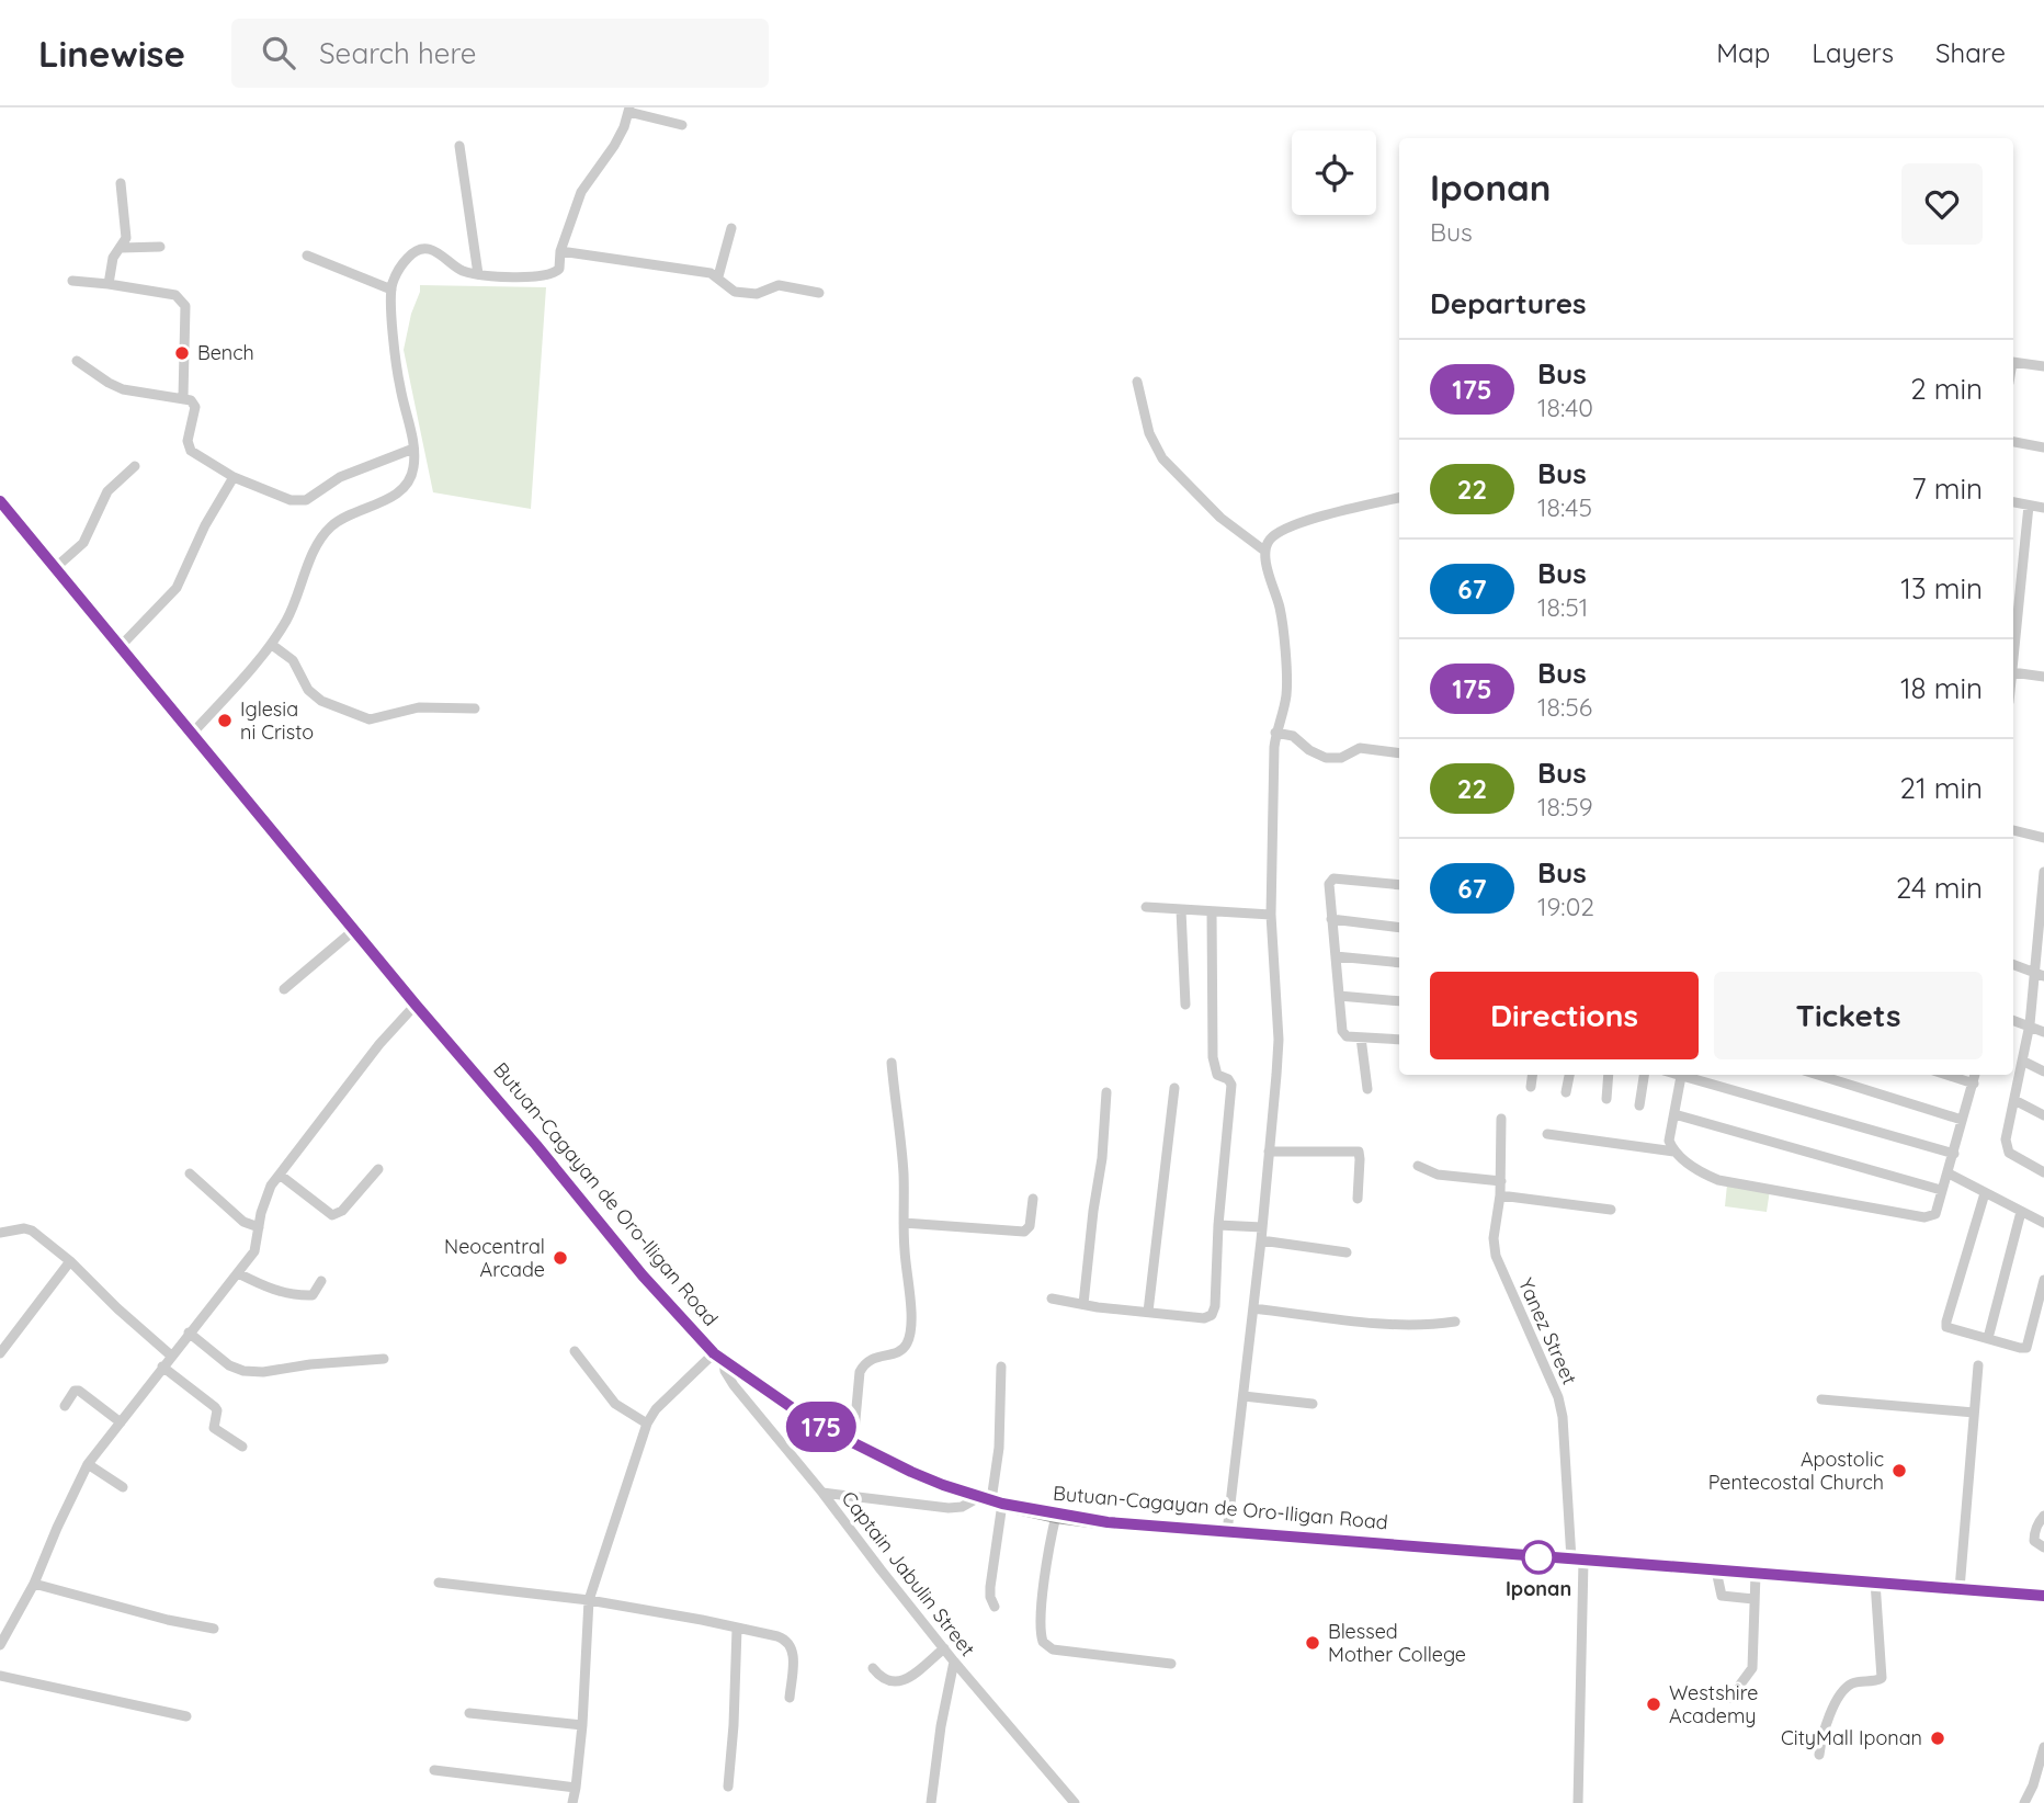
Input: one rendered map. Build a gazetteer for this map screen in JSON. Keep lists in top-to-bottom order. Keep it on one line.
{"streets":{"highway":["Butuan-Cagayan de Oro-Iligan Road"],"street":["Yanez Street","Captain Jabulin Street"]},"crossings":[["Butuan-Cagayan de Oro-Iligan Road","Yanez Street"],["Butuan-Cagayan de Oro-Iligan Road","Captain Jabulin Street"]],"places":["Bench","Iglesia ni Cristo","Neocentral Arcade","Apostolic Pentecostal Church","Iponan","Blessed Mother College","Westshire Academy","CityMall Iponan"],"lines":["bus line 175"],"page":{"header":"Linewise","search":"Search here","nav":["Map","Layers","Share"],"on_map":"175","heading":[["Iponan","Bus"],"Departures"],"list":[{"mark":"175","name":"Bus","note":"18:40","value":"2 min"},{"mark":"22","name":"Bus","note":"18:45","value":"7 min"},{"mark":"67","name":"Bus","note":"18:51","value":"13 min"},{"mark":"175","name":"Bus","note":"18:56","value":"18 min"},{"mark":"22","name":"Bus","note":"18:59","value":"21 min"},{"mark":"67","name":"Bus","note":"19:02","value":"24 min"}],"buttons":["Directions","Tickets"]}}
